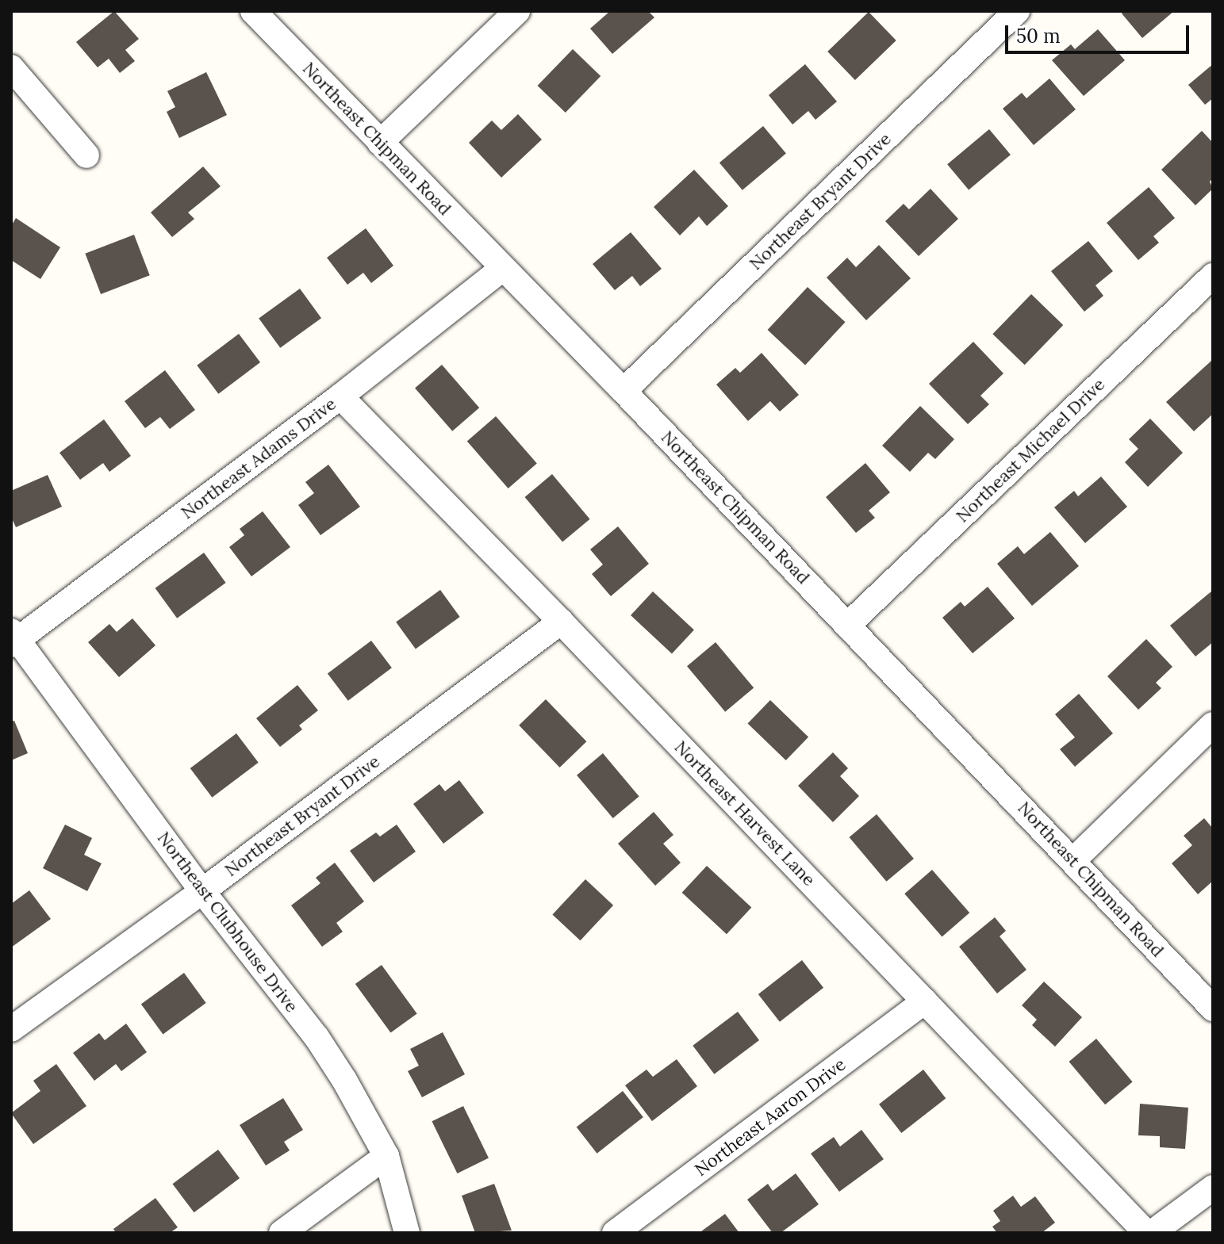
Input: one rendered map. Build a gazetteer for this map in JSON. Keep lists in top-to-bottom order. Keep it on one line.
{"streets":{"street":["Northeast Chipman Road","Northeast Bryant Drive","Northeast Michael Drive","Northeast Adams Drive","Northeast Harvest Lane","Northeast Clubhouse Drive","Northeast Aaron Drive"]},"crossings":[["Northeast Chipman Road","Northeast Bryant Drive"],["Northeast Chipman Road","Northeast Michael Drive"],["Northeast Chipman Road","Northeast Adams Drive"],["Northeast Bryant Drive","Northeast Harvest Lane"],["Northeast Bryant Drive","Northeast Clubhouse Drive"],["Northeast Adams Drive","Northeast Harvest Lane"],["Northeast Adams Drive","Northeast Clubhouse Drive"],["Northeast Harvest Lane","Northeast Aaron Drive"]],"scale_bar":"50 m"}
